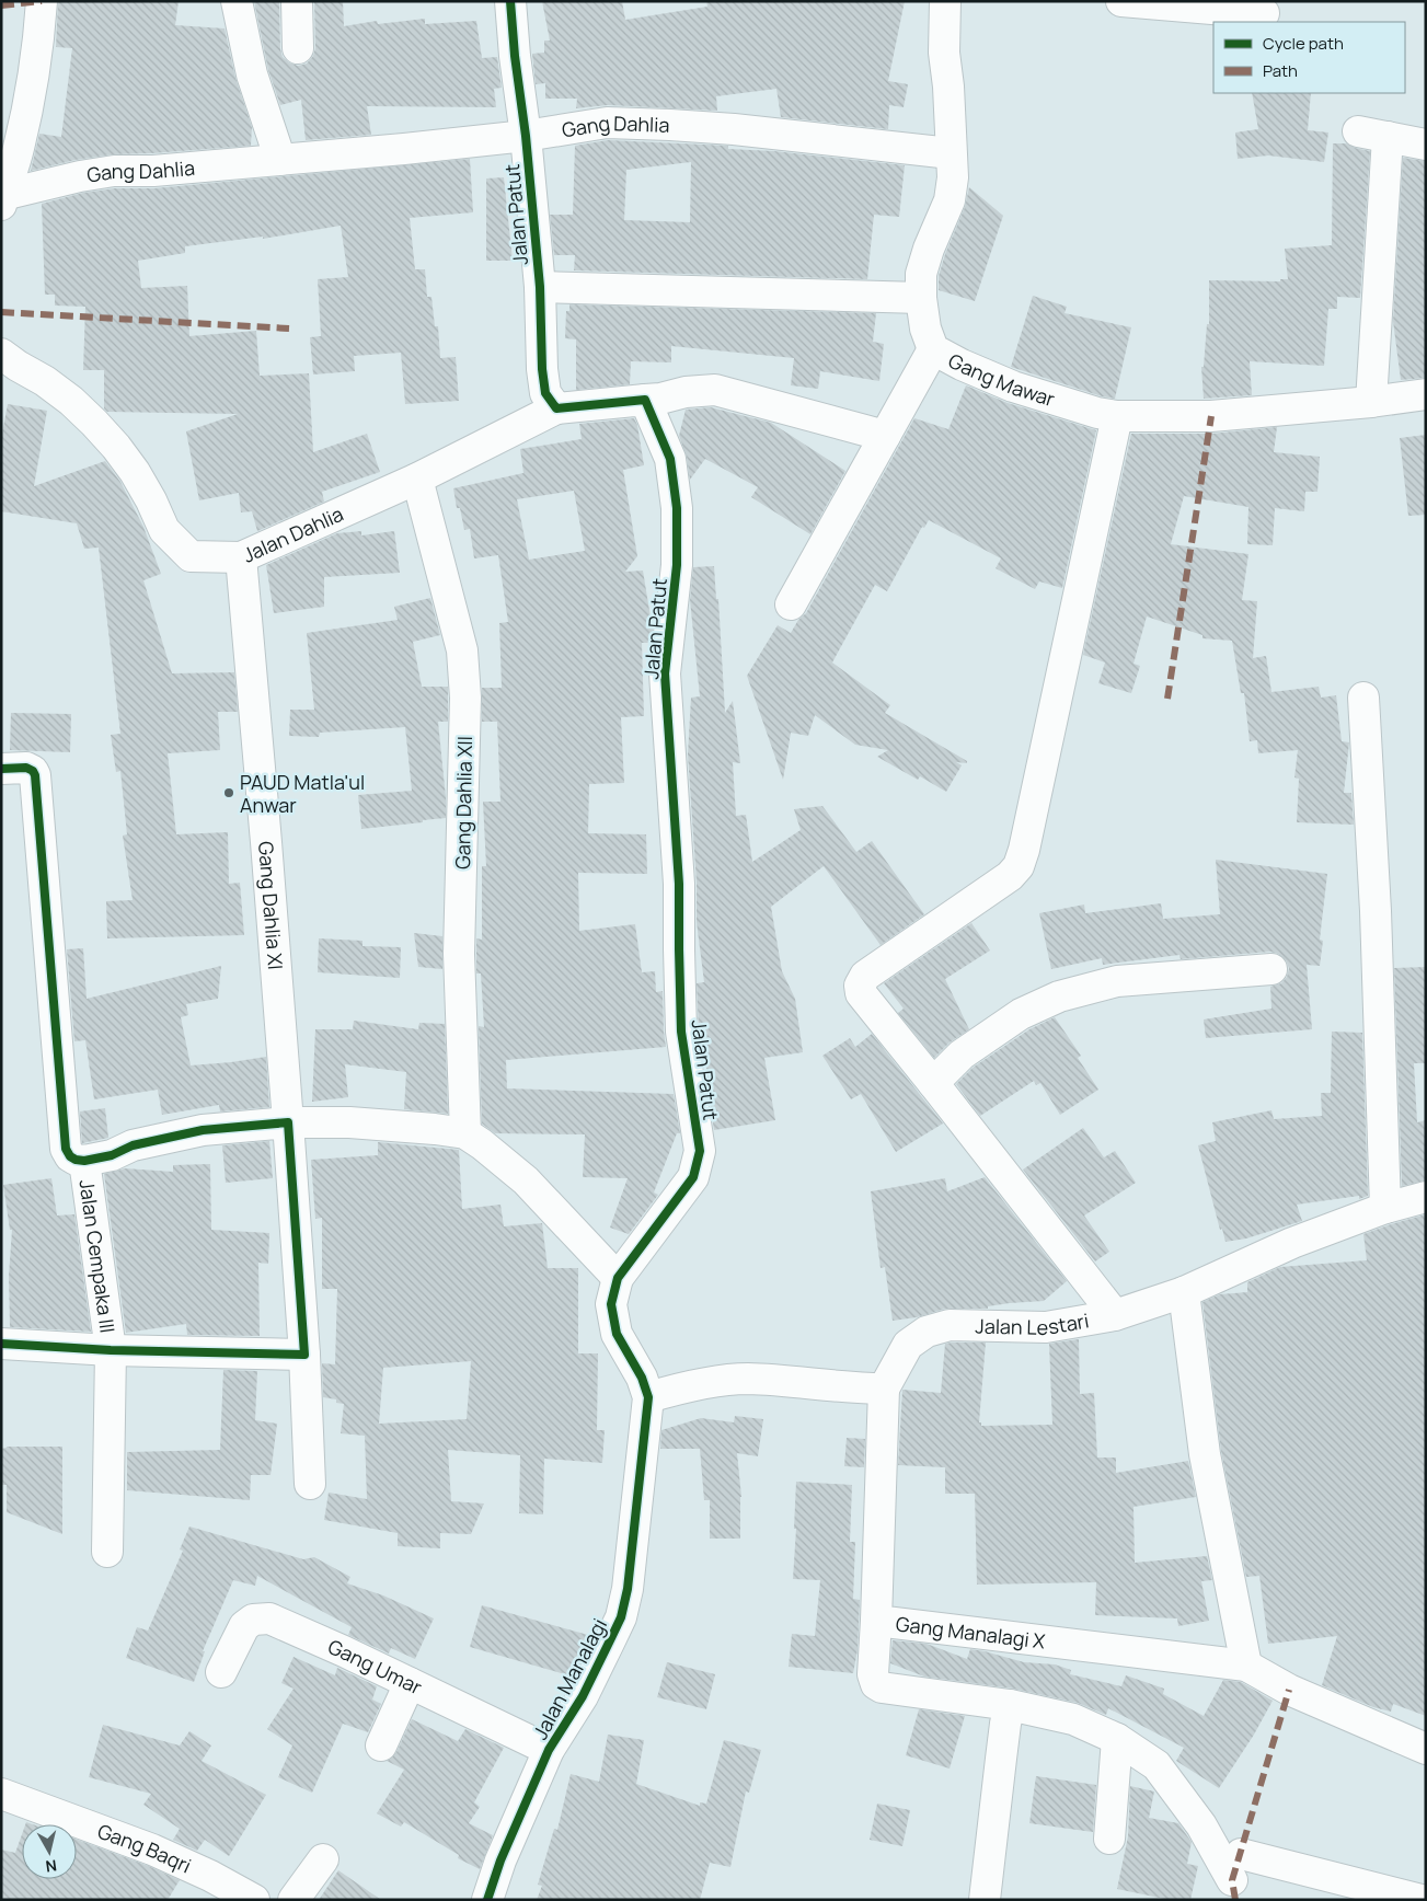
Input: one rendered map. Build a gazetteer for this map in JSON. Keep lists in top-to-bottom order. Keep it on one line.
{"streets":{"street":["Gang Dahlia","Jalan Patut","Gang Mawar","Jalan Dahlia","Gang Dahlia XII","Gang Dahlia XI","Jalan Cempaka III","Jalan Lestari","Gang Manalagi X","Gang Umar","Jalan Manalagi","Gang Baqri"]},"crossings":[["Gang Dahlia","Jalan Patut"],["Gang Dahlia","Gang Mawar"],["Jalan Patut","Jalan Dahlia"],["Jalan Patut","Jalan Manalagi"],["Jalan Dahlia","Gang Dahlia XII"],["Jalan Dahlia","Gang Dahlia XI"],["Jalan Lestari","Gang Manalagi X"],["Gang Umar","Jalan Manalagi"]],"places":["PAUD Matla'ul Anwar"],"legend":["Cycle path","Path"],"north":"bottom"}
